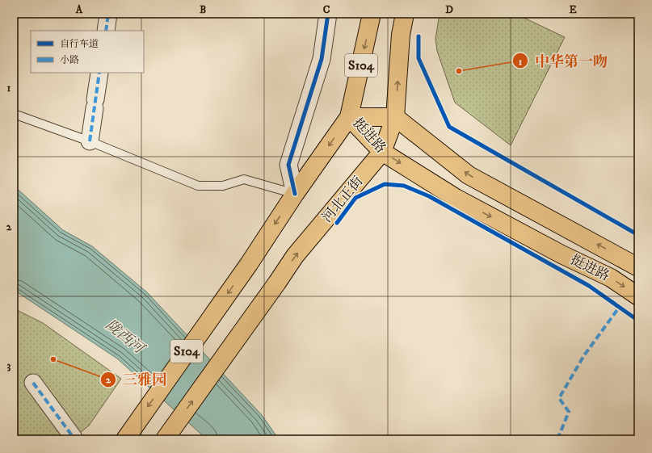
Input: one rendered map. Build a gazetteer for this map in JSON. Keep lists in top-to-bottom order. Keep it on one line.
{"streets":{"main road":["S104","挺进路","河北正街"]},"crossings":[["S104","挺进路"],["挺进路","河北正街"]],"water":["陇西河"],"places":["中华第一吻","三雅园"],"legend":["自行车道","小路"],"grid":{"columns":["A","B","C","D","E"],"rows":["1","2","3"]}}
